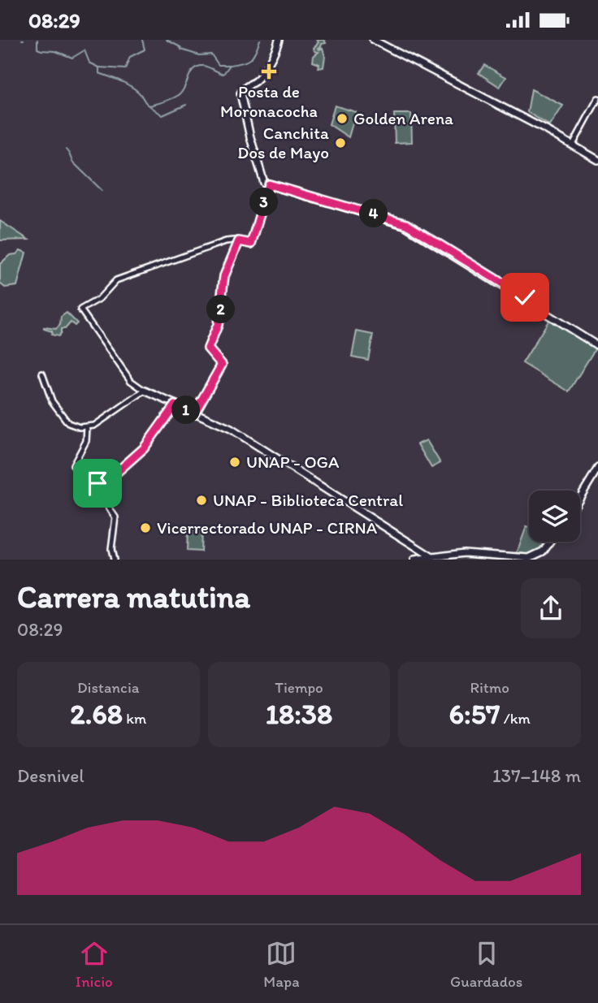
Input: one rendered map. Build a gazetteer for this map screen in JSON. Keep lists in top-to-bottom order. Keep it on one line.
{"places":{"health":["Posta de Moronacocha"],"other":["Golden Arena","Canchita Dos de Mayo","UNAP - OGA","UNAP - Biblioteca Central","Vicerrectorado UNAP - CIRNA"]},"page":{"status":"08:29","pins":["3","4","2","1"],"heading":["Carrera matutina","08:29"],"stats":[["Distancia","2.68 km"],["Tiempo","18:38"],["Ritmo","6:57 /km"]],"chart":["Desnivel","137–148 m"],"tabs":["Inicio","Mapa","Guardados"]}}
